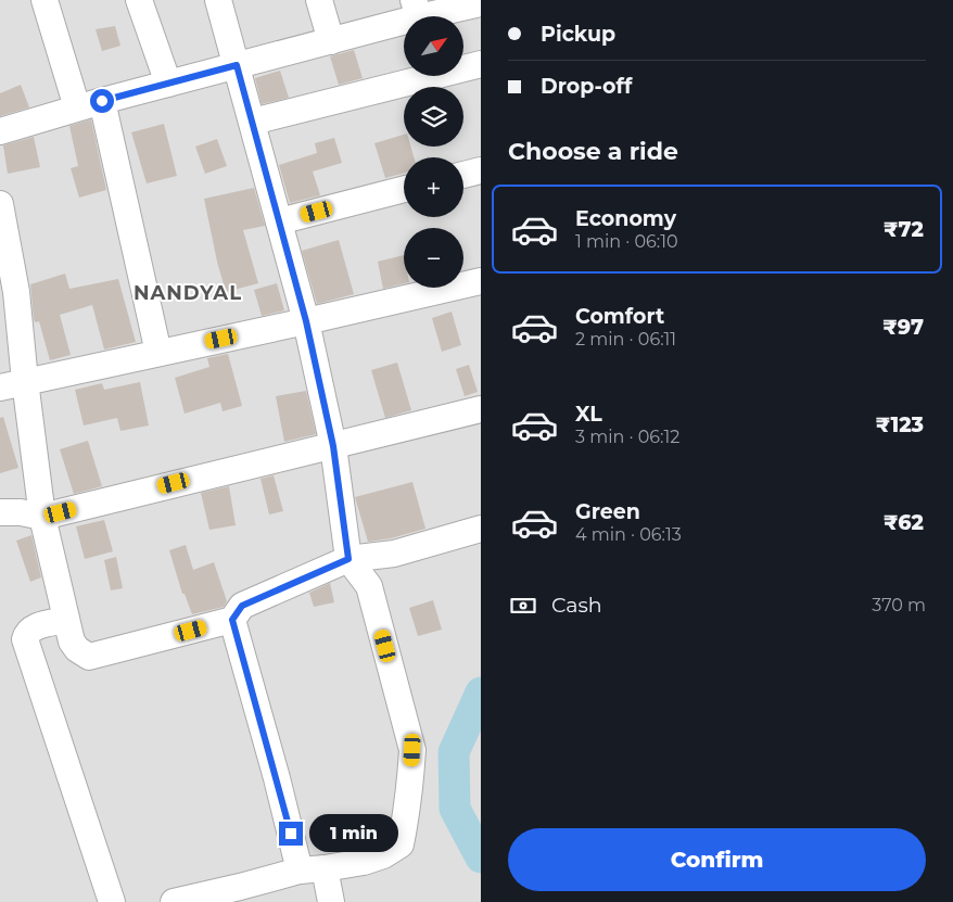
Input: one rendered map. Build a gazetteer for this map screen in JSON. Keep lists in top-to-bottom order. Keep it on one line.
{"districts":["NANDYAL"],"north":"top right","page":{"banner":["Pickup","Drop-off"],"map_buttons":["+","−"],"heading":"Choose a ride","list":[{"name":"Economy","note":"1 min · 06:10","value":"₹72"},{"name":"Comfort","note":"2 min · 06:11","value":"₹97"},{"name":"XL","note":"3 min · 06:12","value":"₹123"},{"name":"Green","note":"4 min · 06:13","value":"₹62"}],"pay":["Cash","370 m"],"bubble":"1 min","buttons":"Confirm"}}
